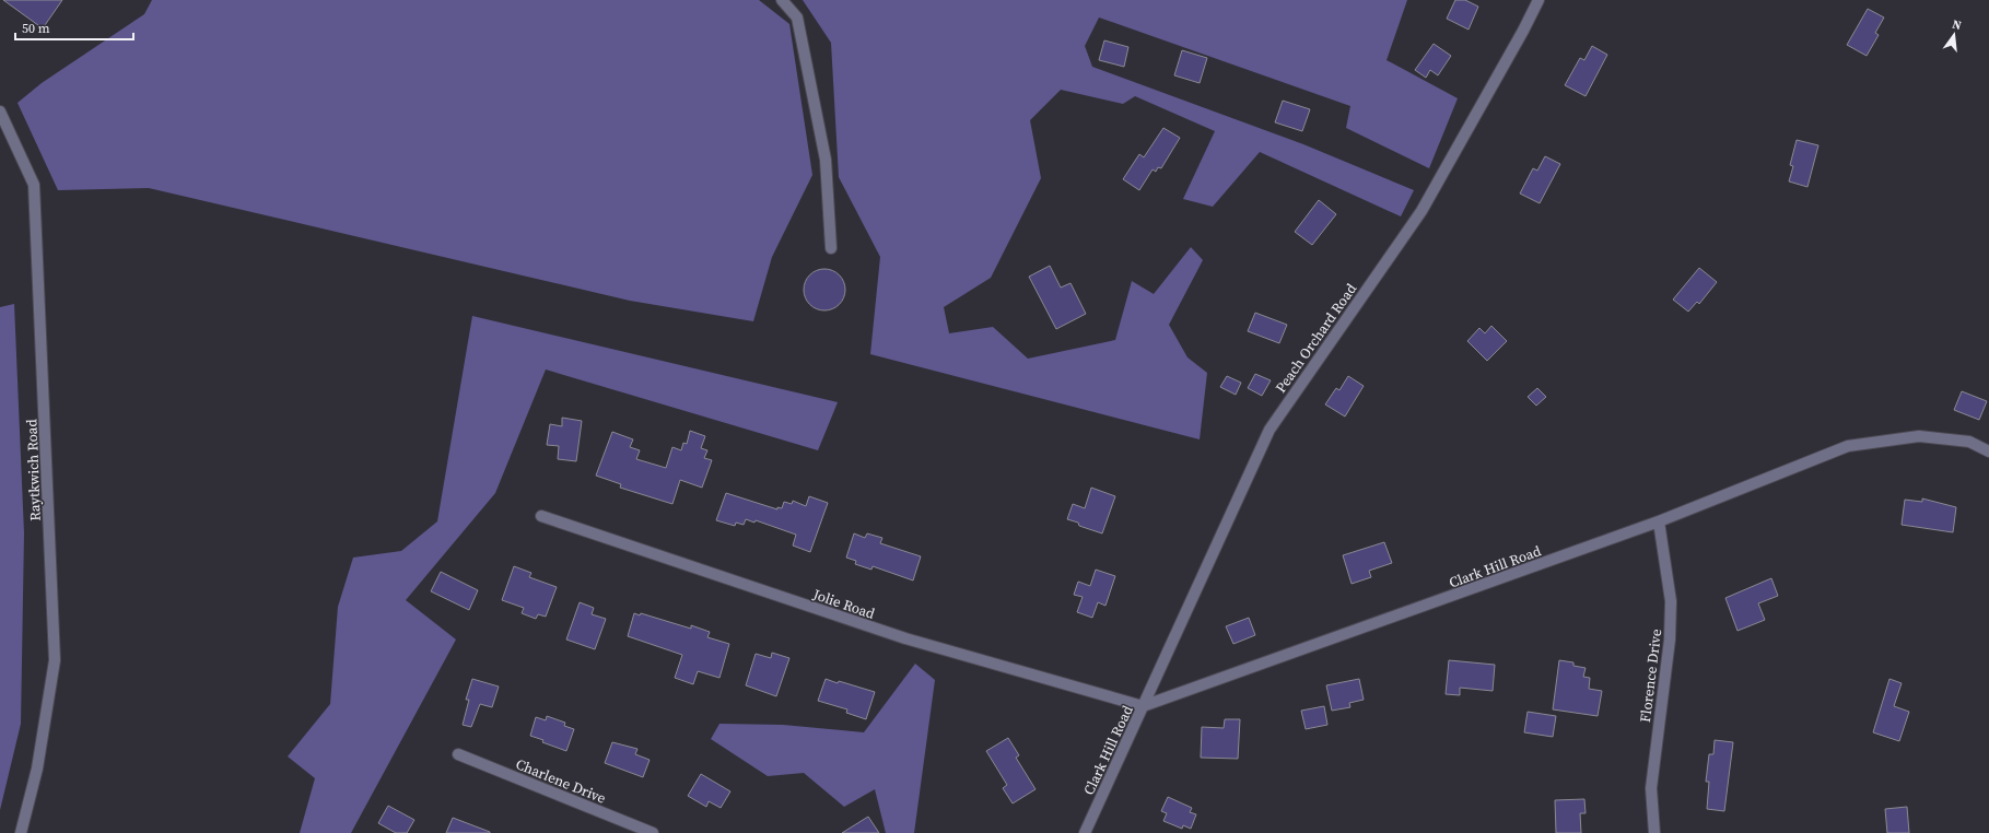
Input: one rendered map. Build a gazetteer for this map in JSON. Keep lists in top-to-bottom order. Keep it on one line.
{"streets":{"street":["Peach Orchard Road","Raytkwich Road","Clark Hill Road","Jolie Road","Florence Drive","Charlene Drive"]},"crossings":[["Peach Orchard Road","Clark Hill Road"],["Peach Orchard Road","Jolie Road"],["Clark Hill Road","Jolie Road"],["Clark Hill Road","Florence Drive"]],"scale_bar":"50 m","north":"top"}
